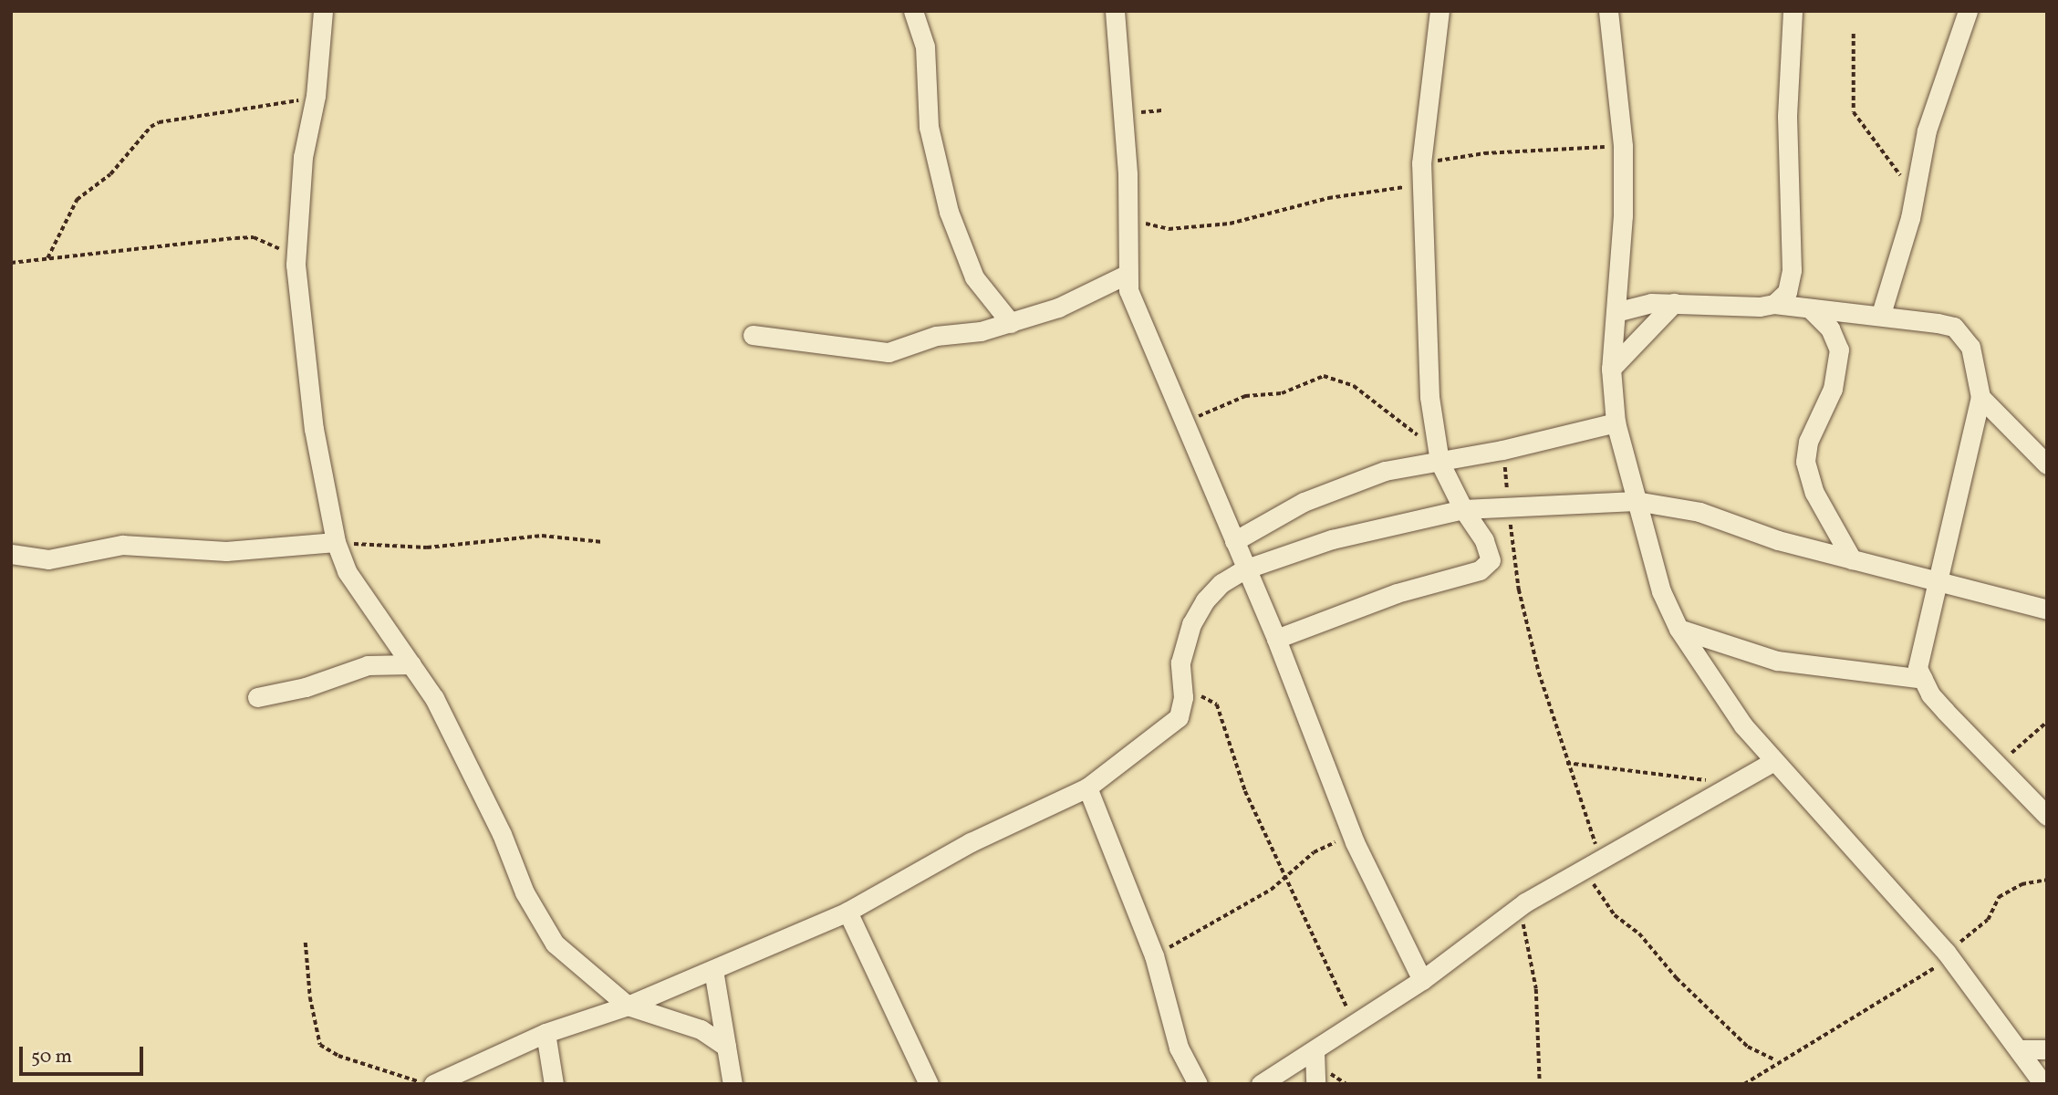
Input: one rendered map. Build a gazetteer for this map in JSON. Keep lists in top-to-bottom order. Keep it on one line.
{"scale_bar":"50 m"}
